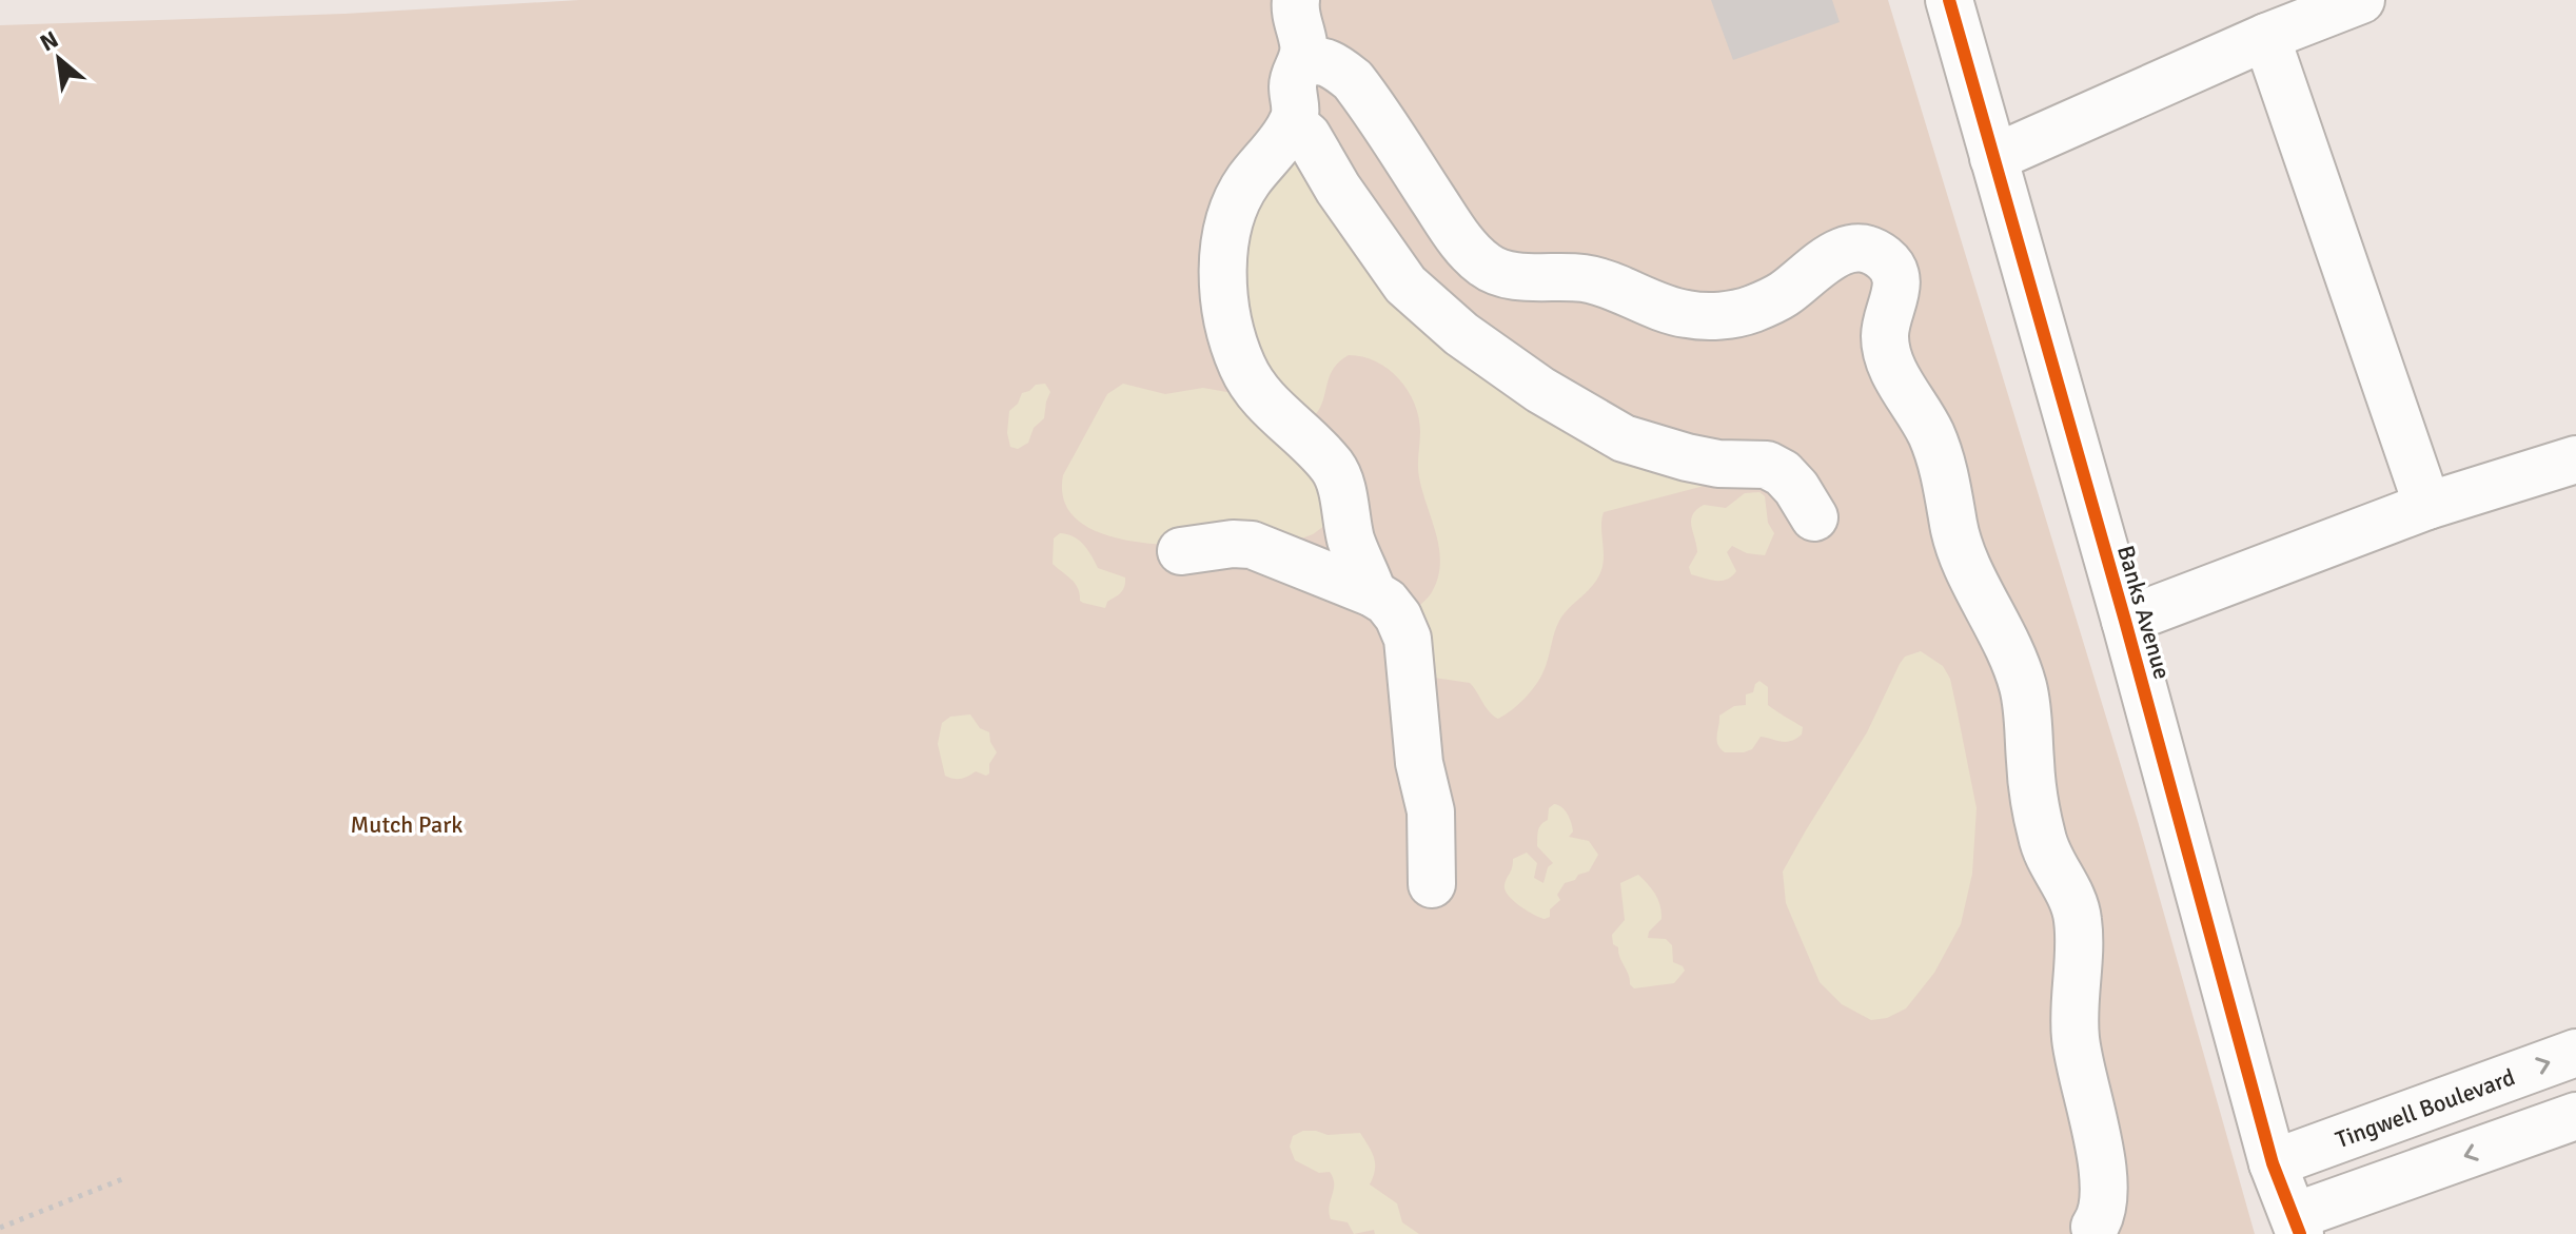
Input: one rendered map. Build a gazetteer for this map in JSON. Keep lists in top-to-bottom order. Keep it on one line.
{"streets":{"street":["Banks Avenue","Tingwell Boulevard"]},"crossings":[["Banks Avenue","Tingwell Boulevard"]],"parks":["Mutch Park"],"north":"top left"}
